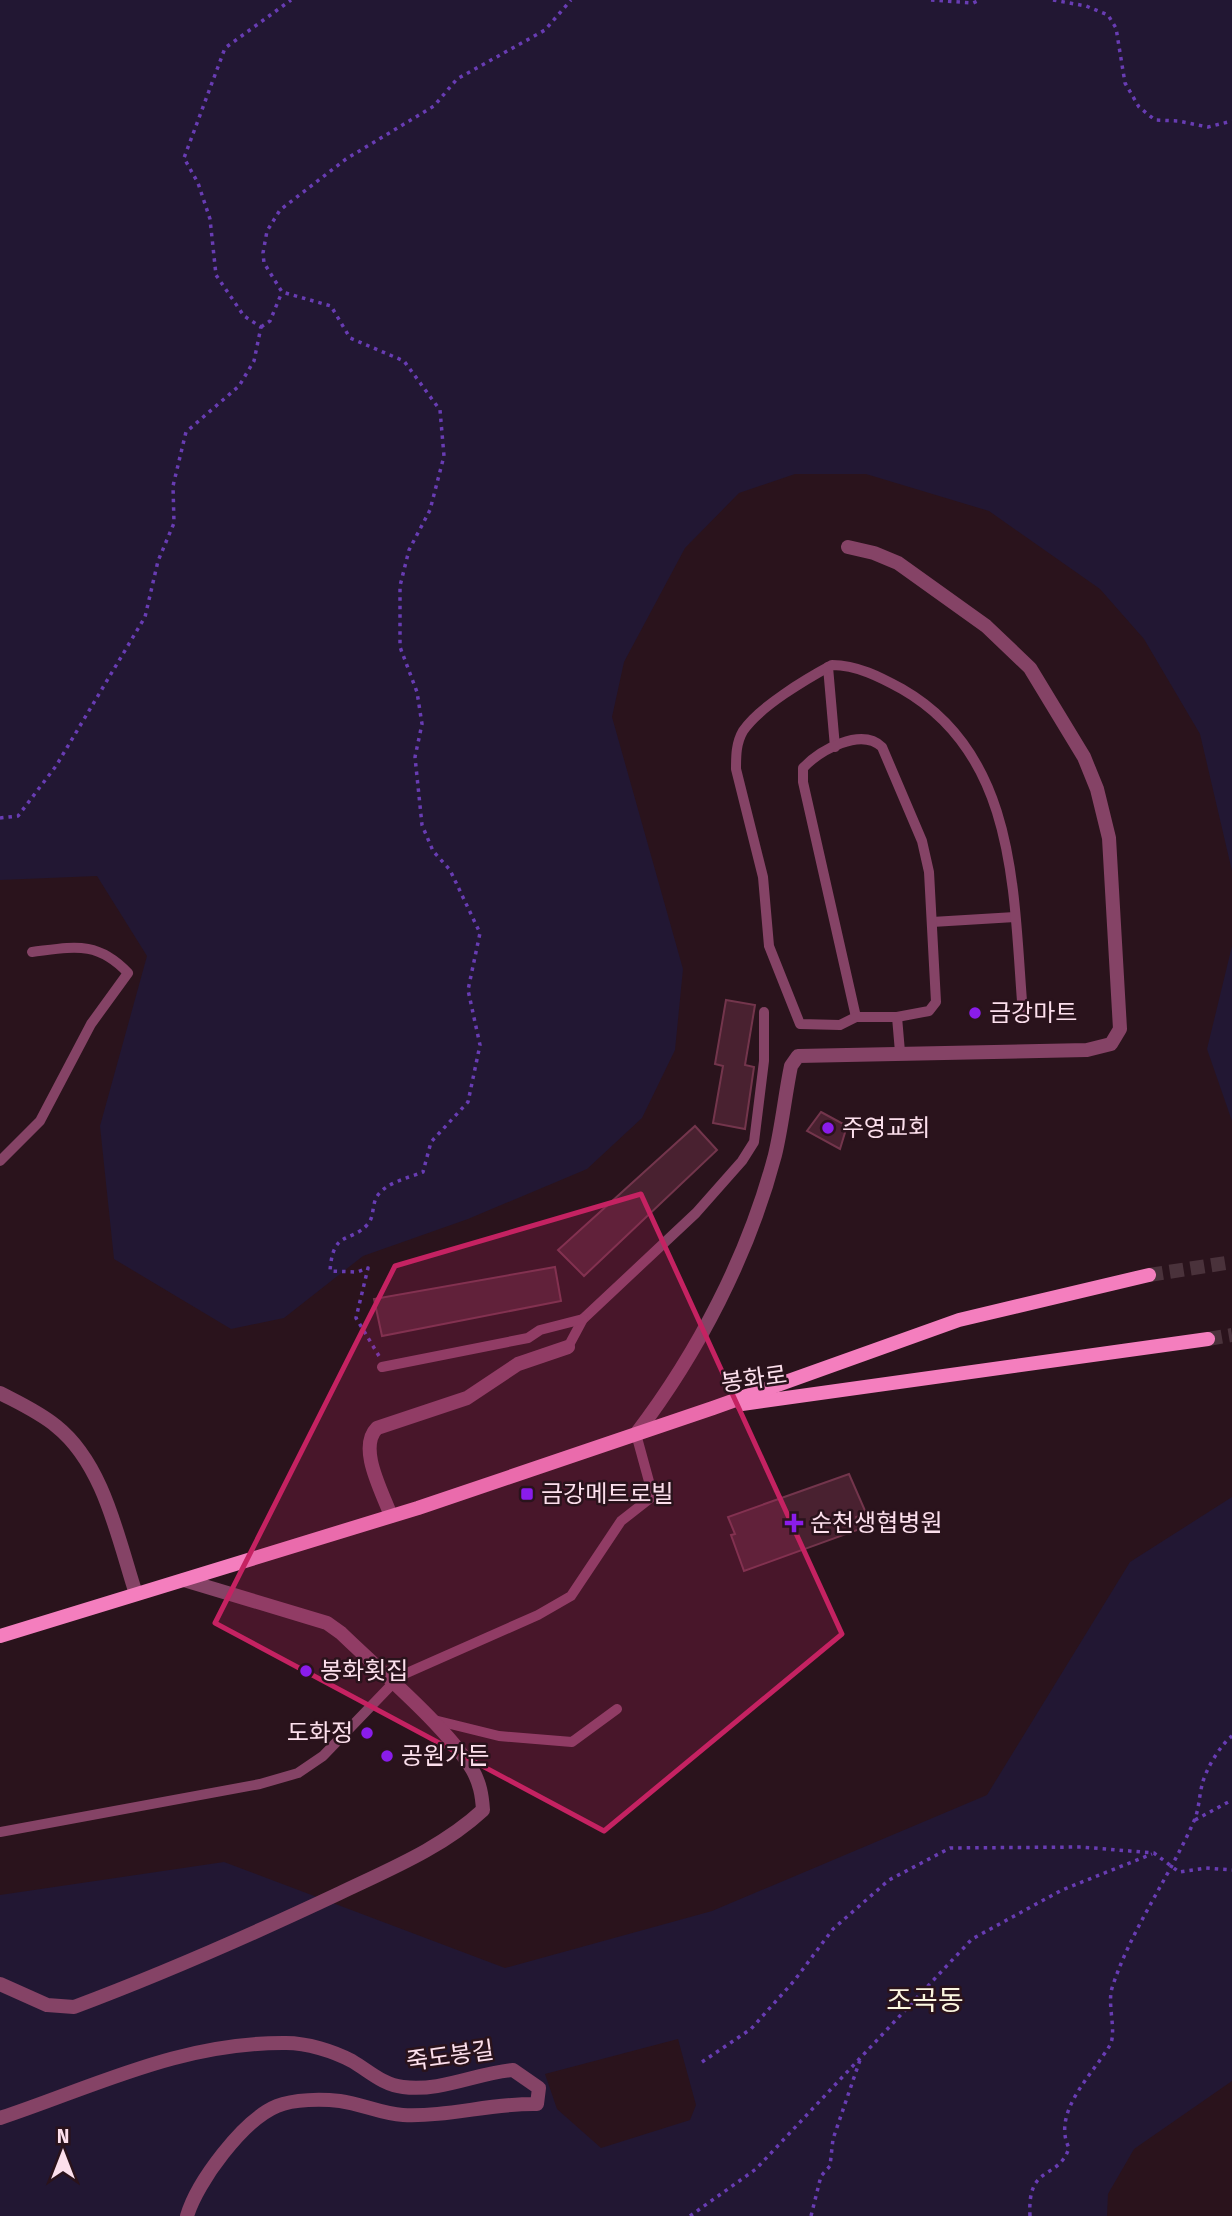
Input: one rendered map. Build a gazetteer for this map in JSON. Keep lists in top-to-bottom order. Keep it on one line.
{"streets":{"main road":["봉화로"],"street":["죽도봉길"]},"districts":["조곡동"],"places":{"other":["금강마트","주영교회","봉화횟집","도화정","공원가든"],"transit":["금강메트로빌"],"health":["순천생협병원"]},"north":"top"}
